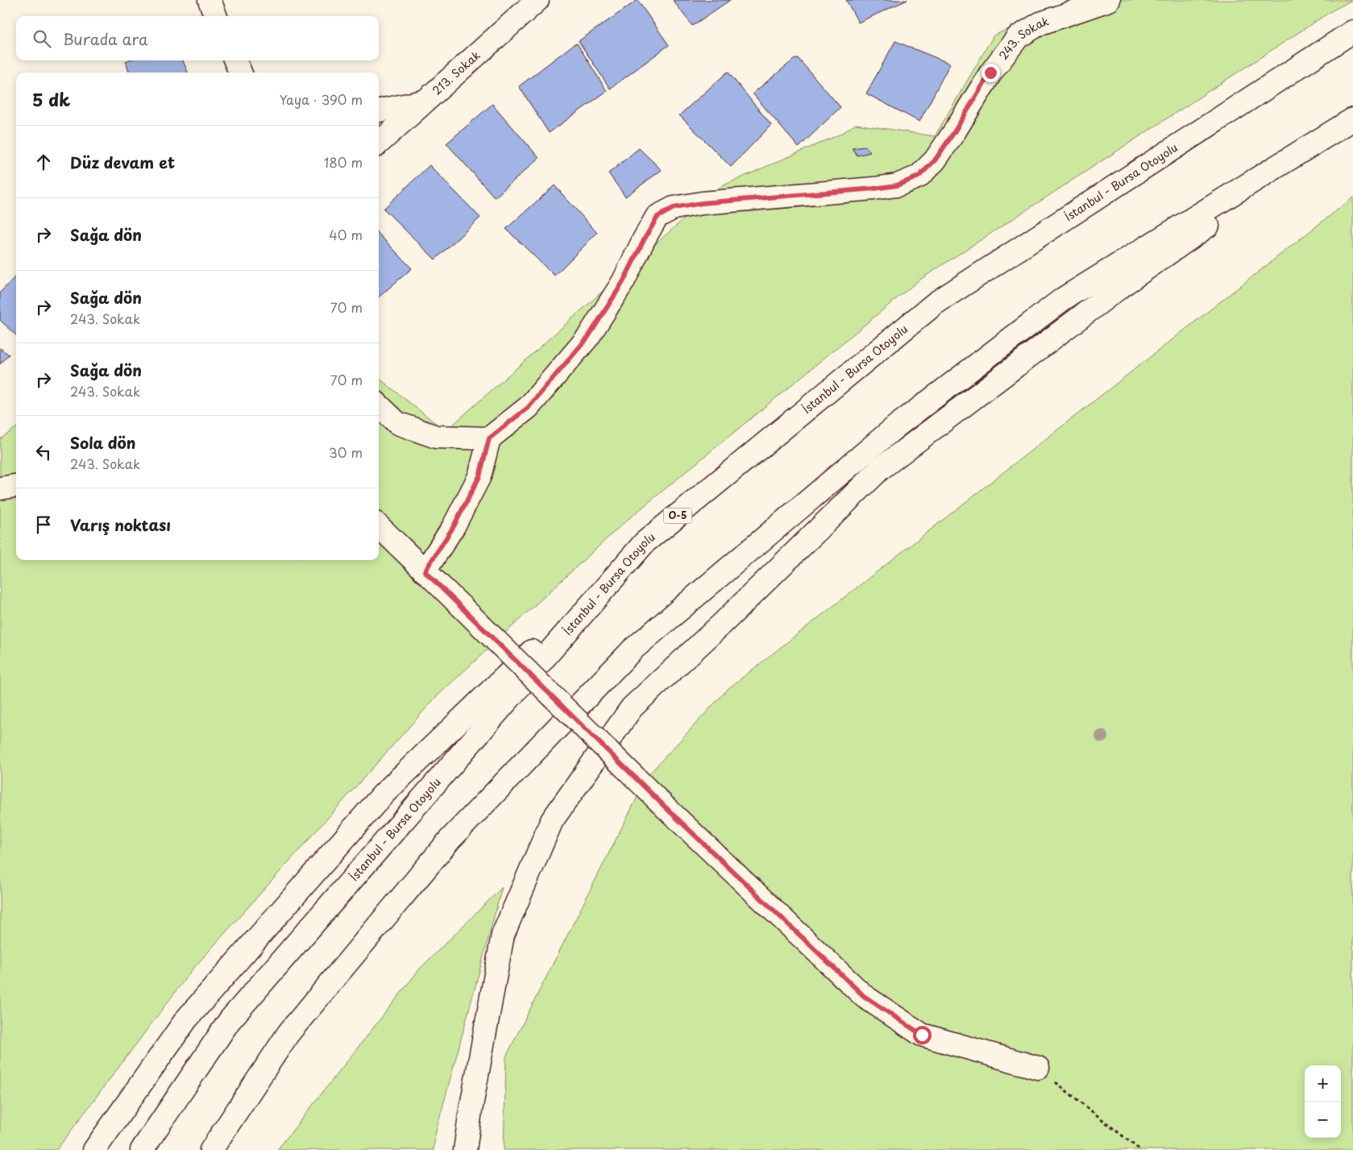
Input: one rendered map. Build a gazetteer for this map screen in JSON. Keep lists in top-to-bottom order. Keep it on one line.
{"streets":{"main road":["243. Sokak","213. Sokak","İstanbul - Bursa Otoyolu","O-5"]},"page":{"search":"Burada ara","heading":["5 dk","Yaya · 390 m"],"list":[["Düz devam et","180 m"],["Sağa dön","40 m"],["Sağa dön","243. Sokak","70 m"],["Sağa dön","243. Sokak","70 m"],["Sola dön","243. Sokak","30 m"],"Varış noktası"],"map_buttons":["+","−"]}}
